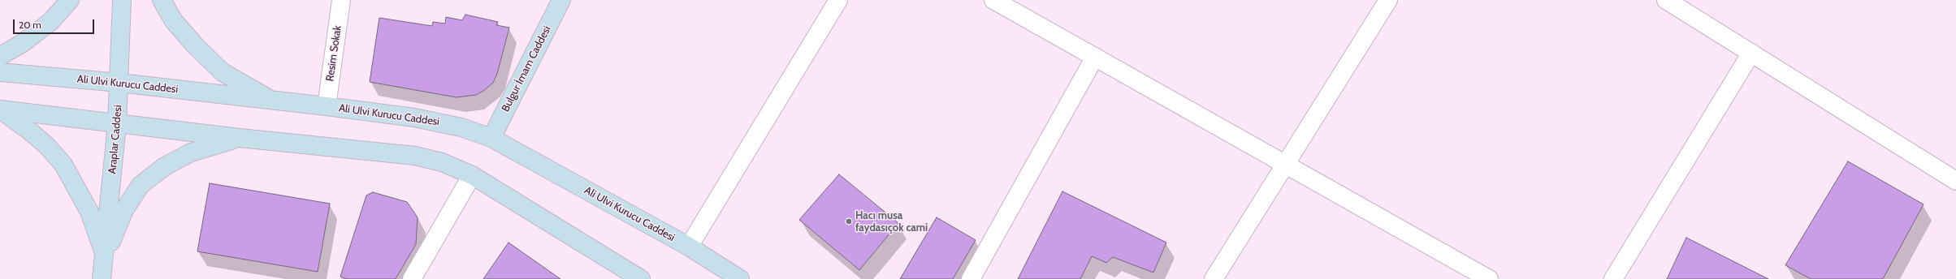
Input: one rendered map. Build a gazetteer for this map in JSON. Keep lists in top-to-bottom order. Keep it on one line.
{"streets":{"main road":["Bulgur İmam Caddesi","Ali Ulvi Kurucu Caddesi","Araplar Caddesi"],"street":["Resim Sokak"]},"crossings":[["Resim Sokak","Ali Ulvi Kurucu Caddesi"],["Bulgur İmam Caddesi","Ali Ulvi Kurucu Caddesi"],["Ali Ulvi Kurucu Caddesi","Araplar Caddesi"]],"places":["Hacı musa faydasıçok cami"],"scale_bar":"20 m"}
